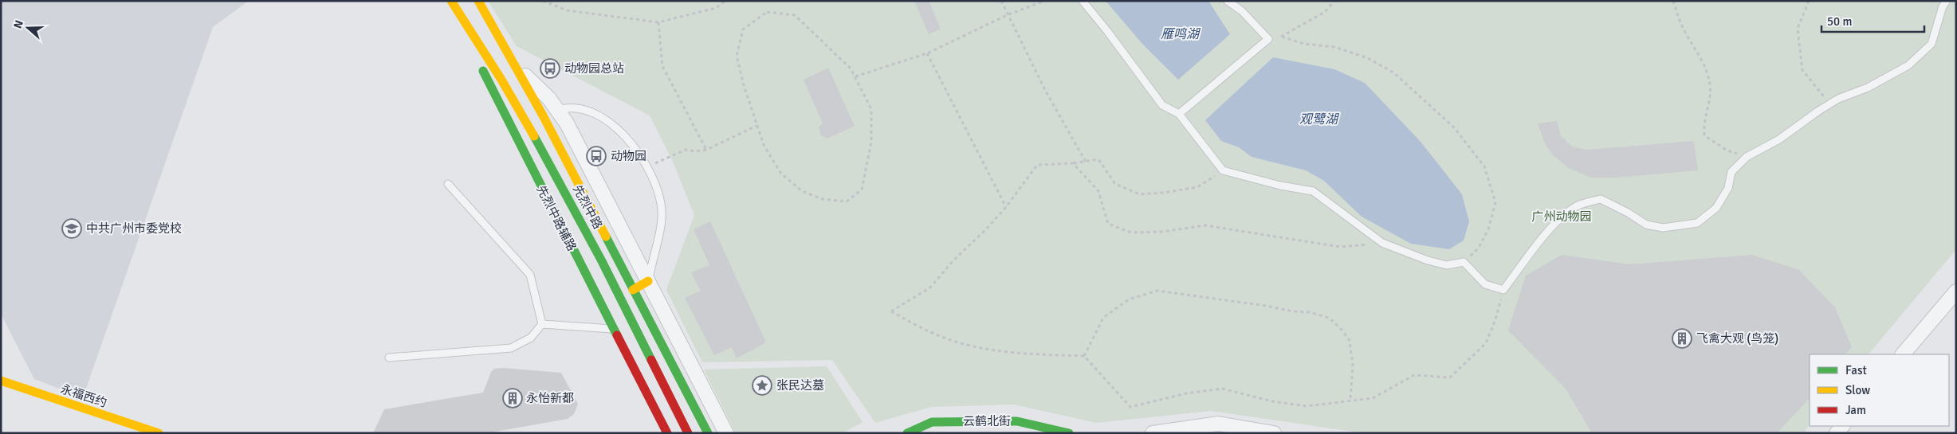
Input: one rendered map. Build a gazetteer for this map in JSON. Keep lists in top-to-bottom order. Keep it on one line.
{"streets":{"main road":["先烈中路","先烈中路辅路","永福西约","云鹤北街"]},"crossings":[["先烈中路","先烈中路辅路"]],"water":["雁鸣湖","观鹭湖"],"parks":["广州动物园"],"places":{"bus stop":["动物园总站","动物园"],"school or university":["中共广州市委党校"],"building":["飞禽大观 (鸟笼)","永怡新都"],"place":["张民达墓"]},"legend":["Fast","Slow","Jam"],"scale_bar":"50 m","north":"left"}
